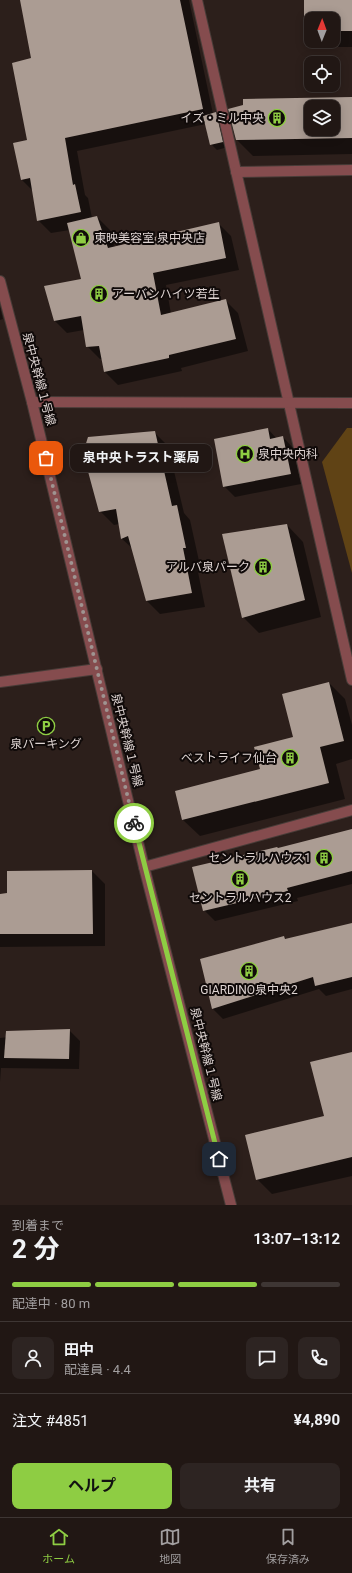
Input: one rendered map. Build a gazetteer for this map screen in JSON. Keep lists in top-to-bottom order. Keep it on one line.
{"streets":{"street":["泉中央幹線１号線"]},"places":{"building":["イズ・ミル中央","アーバンハイツ若生","アルバ泉パーク","ベストライフ仙台","セントラルハウス1","セントラルハウス2","GIARDINO泉中央2"],"shop":["東映美容室 泉中央店"],"hospital":["泉中央内科"],"other":["泉中央トラスト薬局"],"parking":["泉パーキング"]},"north":"top","page":{"bubble":"泉中央トラスト薬局","heading":["2 分","到着まで","13:07–13:12"],"panel":["田中","配達員 · 4.4","注文 #4851","¥4,890"],"bar":"配達中 · 80 m","buttons":["ヘルプ","共有"],"tabs":["ホーム","地図","保存済み"]}}
